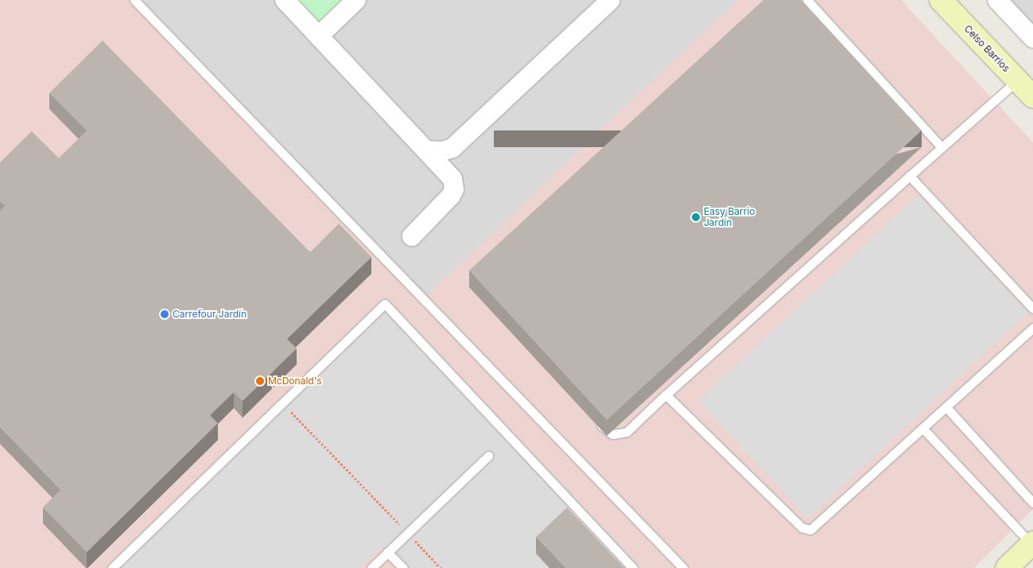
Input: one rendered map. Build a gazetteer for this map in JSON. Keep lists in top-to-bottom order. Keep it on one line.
{"streets":{"main road":["Celso Barrios"]},"places":["Easy Barrio Jardín","Carrefour Jardín","McDonald's"]}
